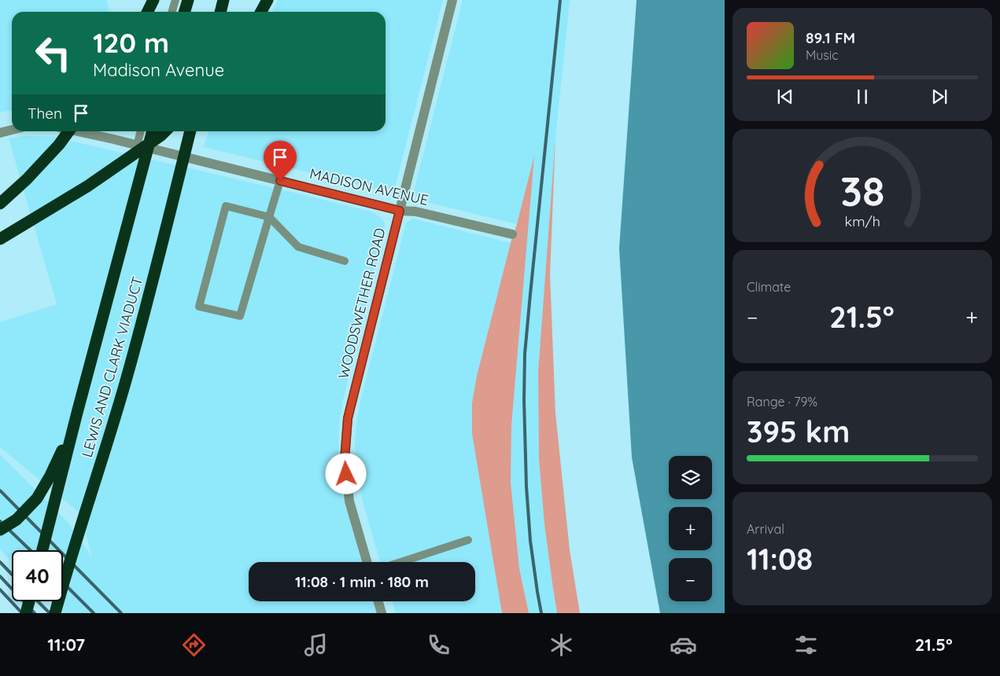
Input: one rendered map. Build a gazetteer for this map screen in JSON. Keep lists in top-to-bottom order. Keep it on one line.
{"streets":{"highway":["LEWIS AND CLARK VIADUCT"],"street":["MADISON AVENUE","WOODSWETHER ROAD"]},"crossings":[["MADISON AVENUE","WOODSWETHER ROAD"]],"page":{"turn":["120 m","Madison Avenue"],"song":["89.1 FM","Music"],"then":"Then","tile":["Climate",["Range · 79%","395 km"],["Arrival","11:08"]],"heat":["−","21.5°","+"],"map_buttons":["+","−"],"limit":"40","trip":"11:08 · 1 min · 180 m","tabs":["11:07","21.5°"],"gauge":["38","km/h"]}}
